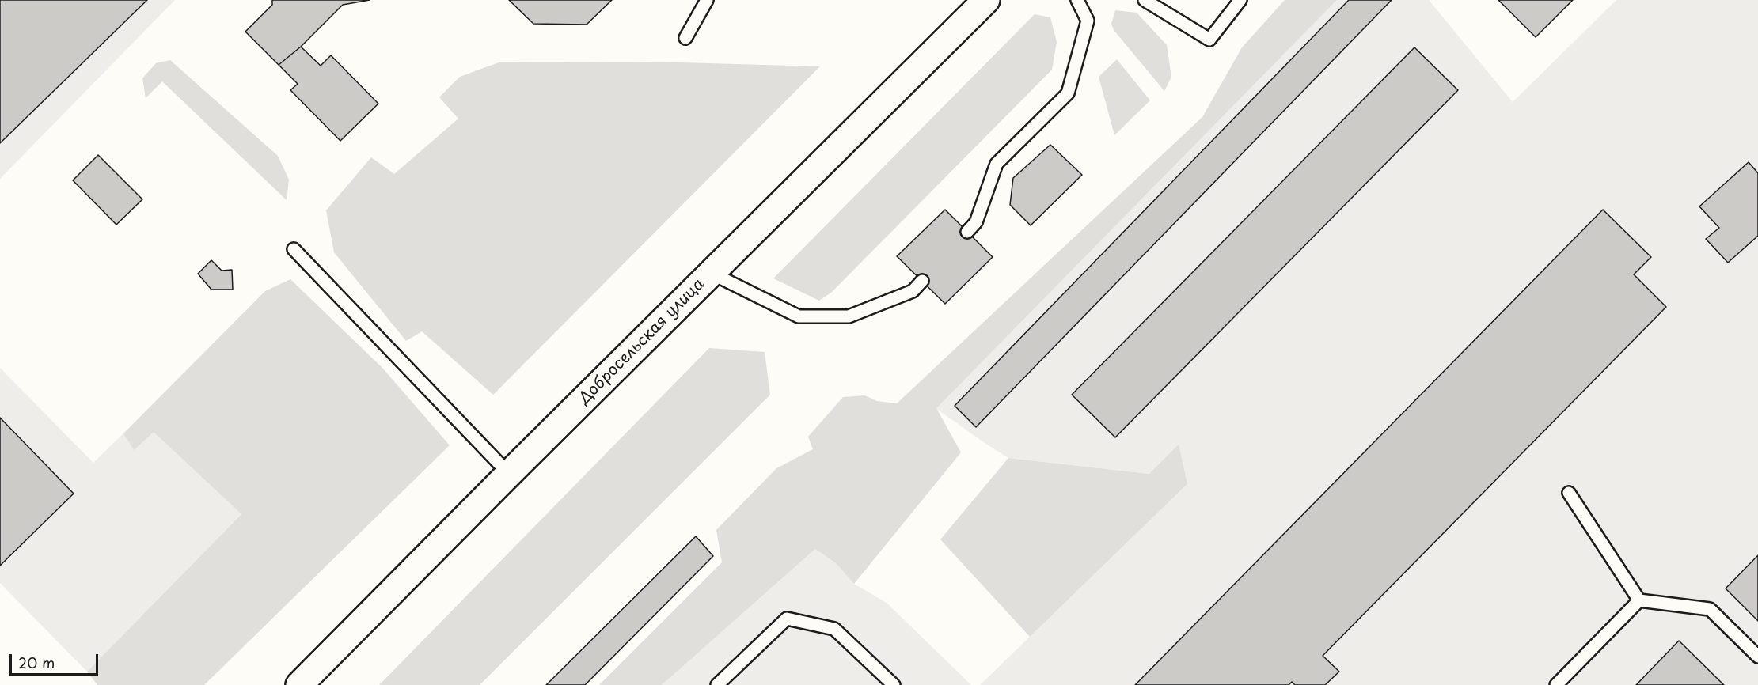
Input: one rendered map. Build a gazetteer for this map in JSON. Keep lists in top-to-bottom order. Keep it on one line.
{"streets":{"main road":["Добросельская улица"]},"scale_bar":"20 m"}
